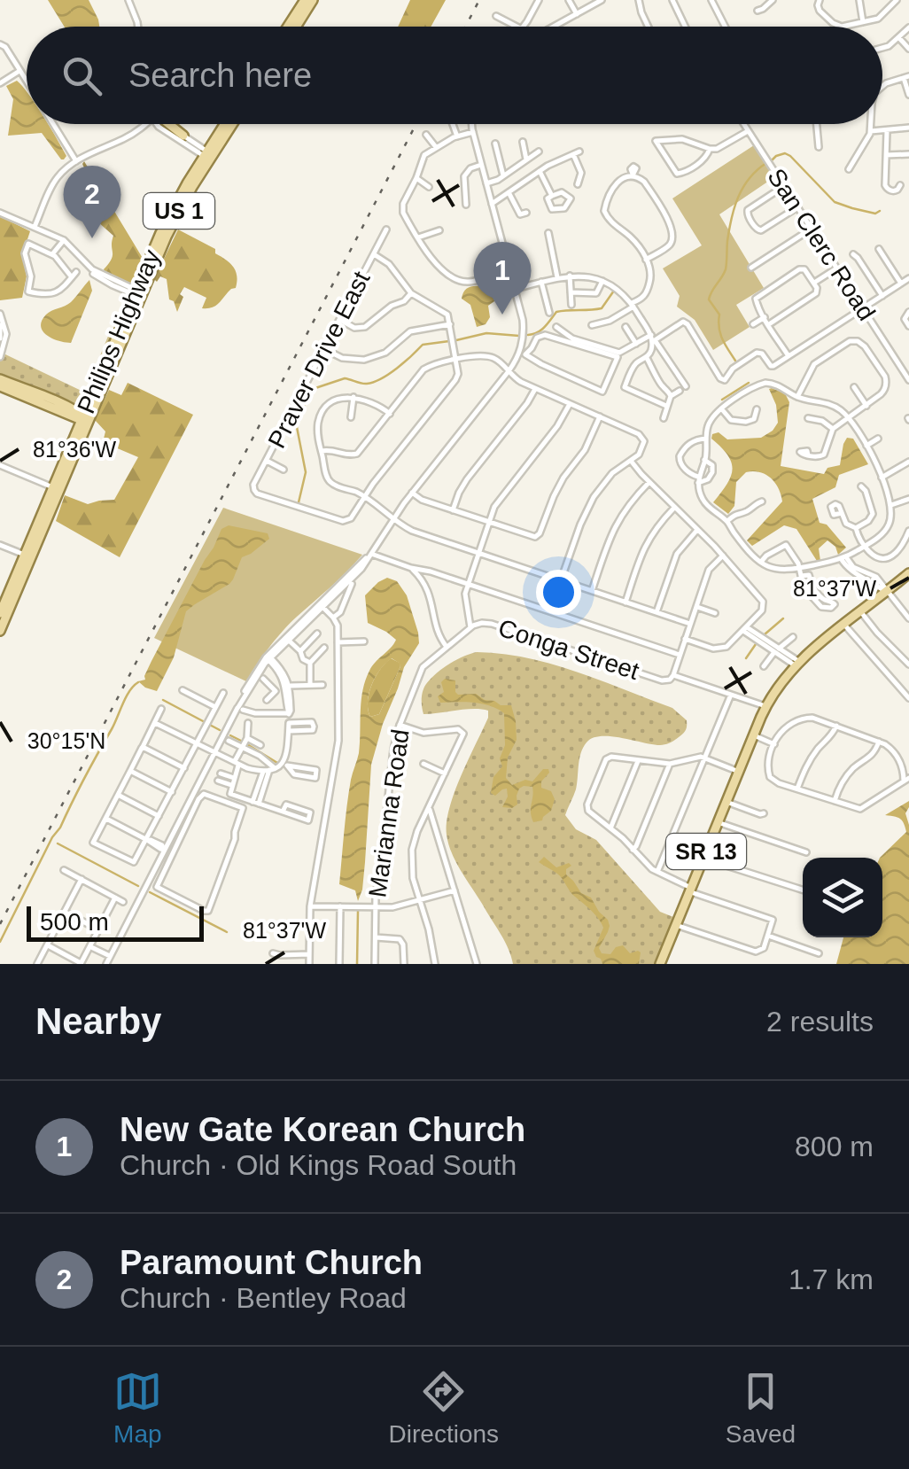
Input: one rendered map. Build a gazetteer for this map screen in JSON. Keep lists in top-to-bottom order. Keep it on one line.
{"streets":{"main road":["US 1","Philips Highway","SR 13"],"street":["San Clerc Road","Praver Drive East","Conga Street","Marianna Road"]},"crossings":[["Conga Street","Marianna Road"],["Conga Street","SR 13"]],"scale_bar":"500 m","page":{"search":"Search here","pins":["2","1"],"scale":"500 m","heading":["Nearby","2 results"],"list":[{"mark":"1","name":"New Gate Korean Church","note":"Church · Old Kings Road South","value":"800 m"},{"mark":"2","name":"Paramount Church","note":"Church · Bentley Road","value":"1.7 km"}],"nav":["Map","Directions","Saved"]},"coordinates":["81°36'W","81°37'W","30°15'N"]}
